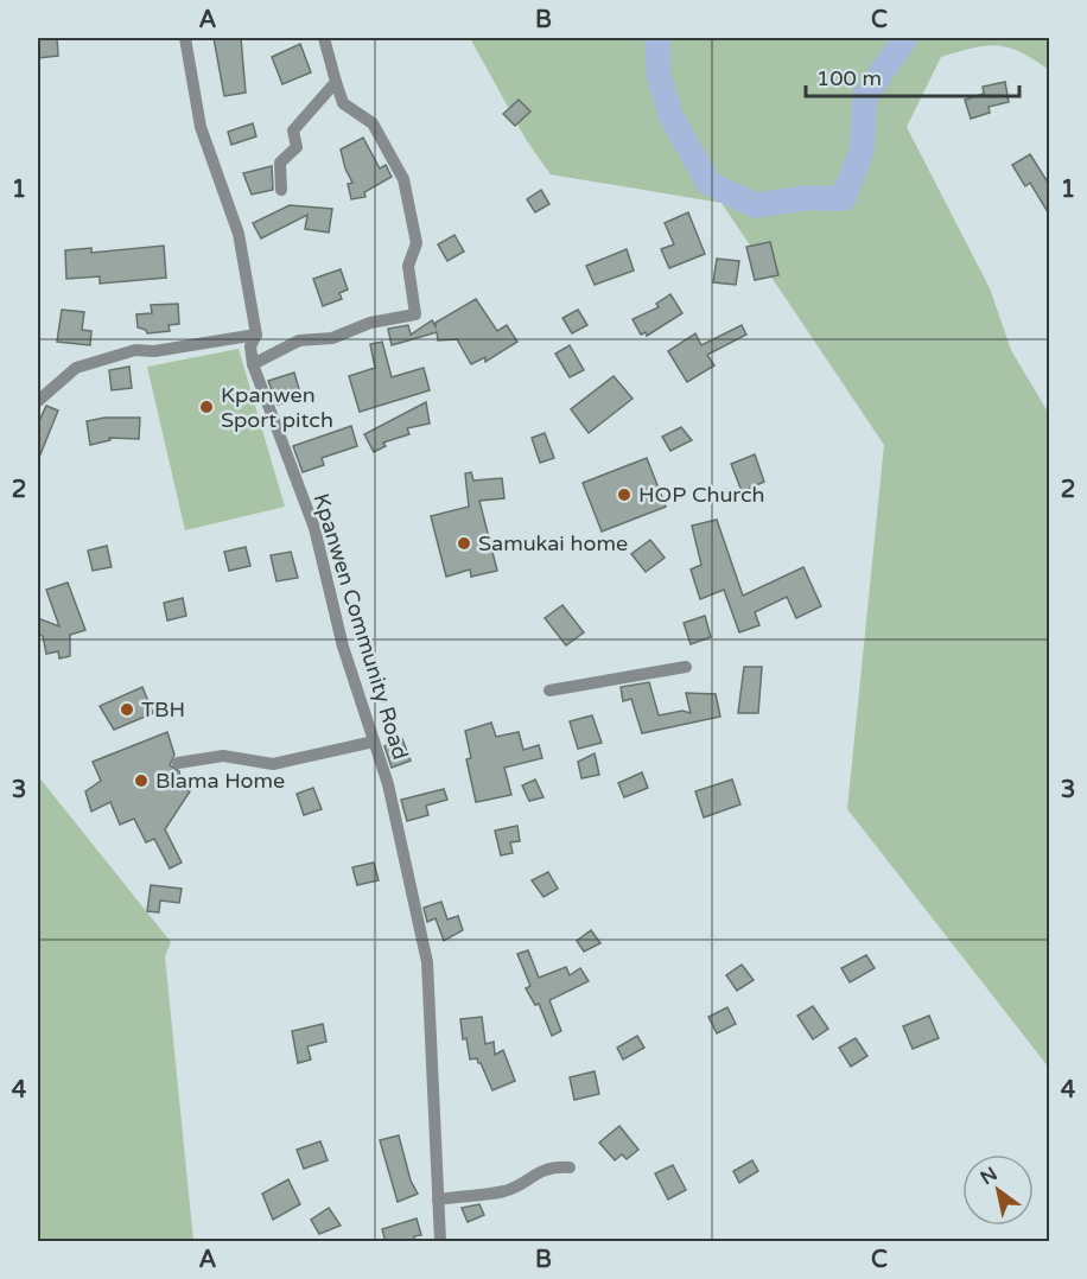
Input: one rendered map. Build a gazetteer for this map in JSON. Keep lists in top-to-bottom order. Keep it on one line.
{"streets":{"street":["Kpanwen Community Road"]},"places":["Kpanwen Sport pitch","HOP Church","Samukai home","TBH","Blama Home"],"scale_bar":"100 m","north":"top left","grid":{"columns":["A","B","C"],"rows":["1","2","3","4"]}}
